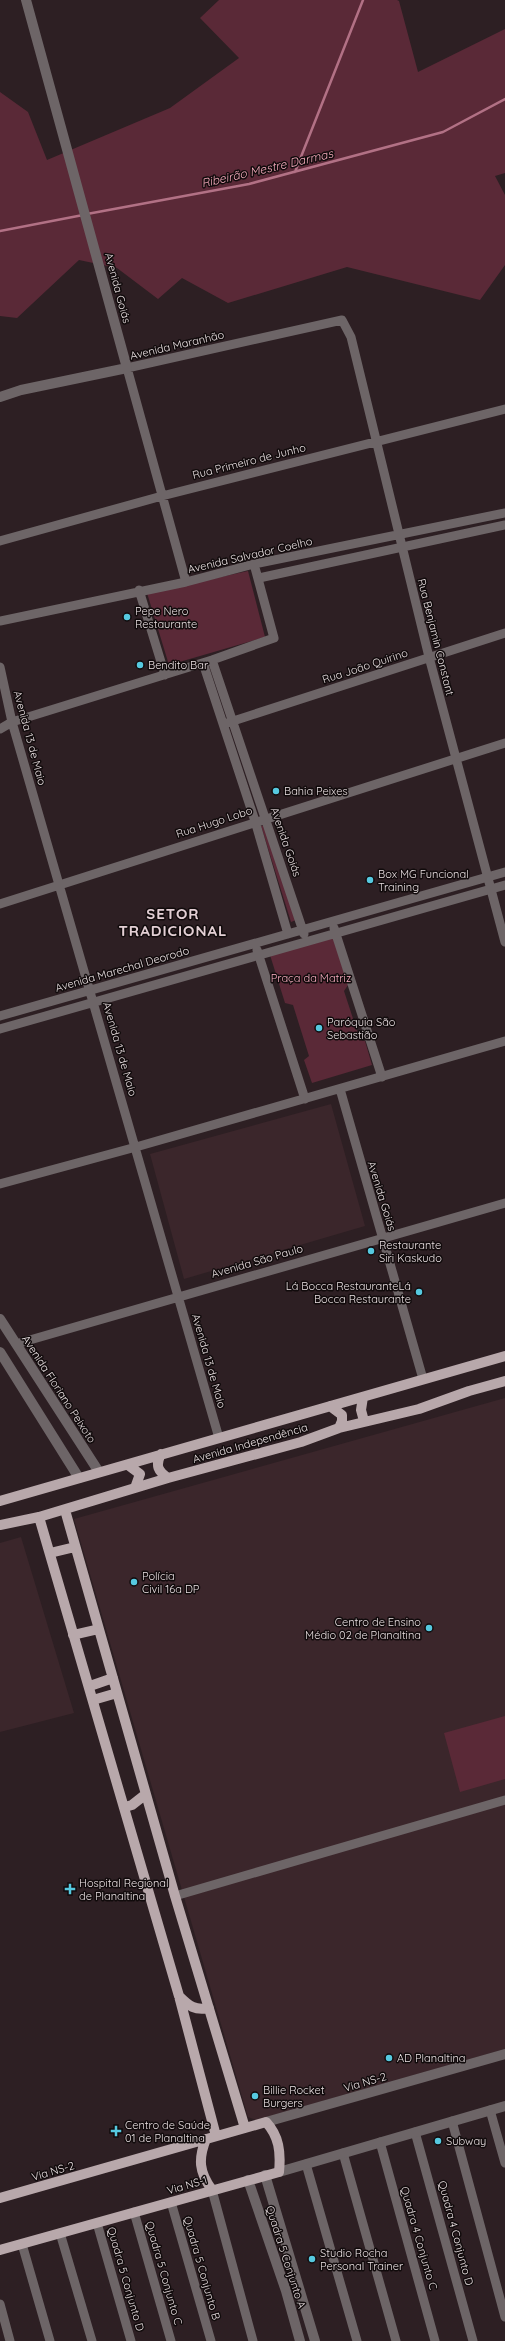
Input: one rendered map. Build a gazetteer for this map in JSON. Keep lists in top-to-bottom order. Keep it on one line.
{"streets":{"main road":["Avenida Independência","Via NS-2","Via NS-1"],"street":["Avenida Goiás","Avenida Maranhão","Rua Primeiro de Junho","Avenida Salvador Coelho","Rua Benjamin Constant","Rua João Quirino","Avenida 13 de Maio","Rua Hugo Lobo","Avenida Marechal Deorodo","Avenida São Paulo","Avenida Floriano Peixoto","Quadra 4 Conjunto D","Quadra 4 Conjunto C","Quadra 5 Conjunto A","Quadra 5 Conjunto B","Quadra 5 Conjunto C","Quadra 5 Conjunto D"]},"crossings":[["Avenida Goiás","Avenida Maranhão"],["Avenida Goiás","Rua Primeiro de Junho"],["Avenida Goiás","Avenida Salvador Coelho"],["Avenida Goiás","Rua João Quirino"],["Avenida Goiás","Rua Hugo Lobo"],["Avenida Goiás","Avenida Marechal Deorodo"],["Avenida Goiás","Avenida São Paulo"],["Avenida Goiás","Avenida Independência"],["Avenida Maranhão","Rua Benjamin Constant"],["Rua Primeiro de Junho","Rua Benjamin Constant"],["Avenida Salvador Coelho","Rua Benjamin Constant"],["Rua Benjamin Constant","Rua João Quirino"],["Rua Benjamin Constant","Rua Hugo Lobo"],["Rua Benjamin Constant","Avenida Marechal Deorodo"],["Avenida 13 de Maio","Rua Hugo Lobo"],["Avenida 13 de Maio","Avenida Marechal Deorodo"],["Avenida 13 de Maio","Avenida São Paulo"],["Avenida 13 de Maio","Avenida Independência"],["Avenida São Paulo","Avenida Floriano Peixoto"],["Avenida Floriano Peixoto","Avenida Independência"],["Via NS-1","Quadra 4 Conjunto C"],["Via NS-1","Quadra 5 Conjunto A"],["Via NS-1","Quadra 5 Conjunto B"],["Via NS-1","Quadra 5 Conjunto C"],["Via NS-1","Quadra 5 Conjunto D"]],"districts":["SETOR TRADICIONAL"],"water":["Ribeirão Mestre Darmas"],"parks":["Praça da Matriz"],"places":{"other":["Pepe Nero Restaurante","Bendito Bar","Bahia Peixes","Box MG Funcional Training","Paróquia São Sebastião","Restaurante Siri Kaskudo","Lá Bocca RestauranteLá Bocca Restaurante","Polícia Civil 16a DP","Centro de Ensino Médio 02 de Planaltina","AD Planaltina","Billie Rocket Burgers","Subway","Studio Rocha Personal Trainer"],"health":["Hospital Regional de Planaltina","Centro de Saúde 01 de Planaltina"]}}
